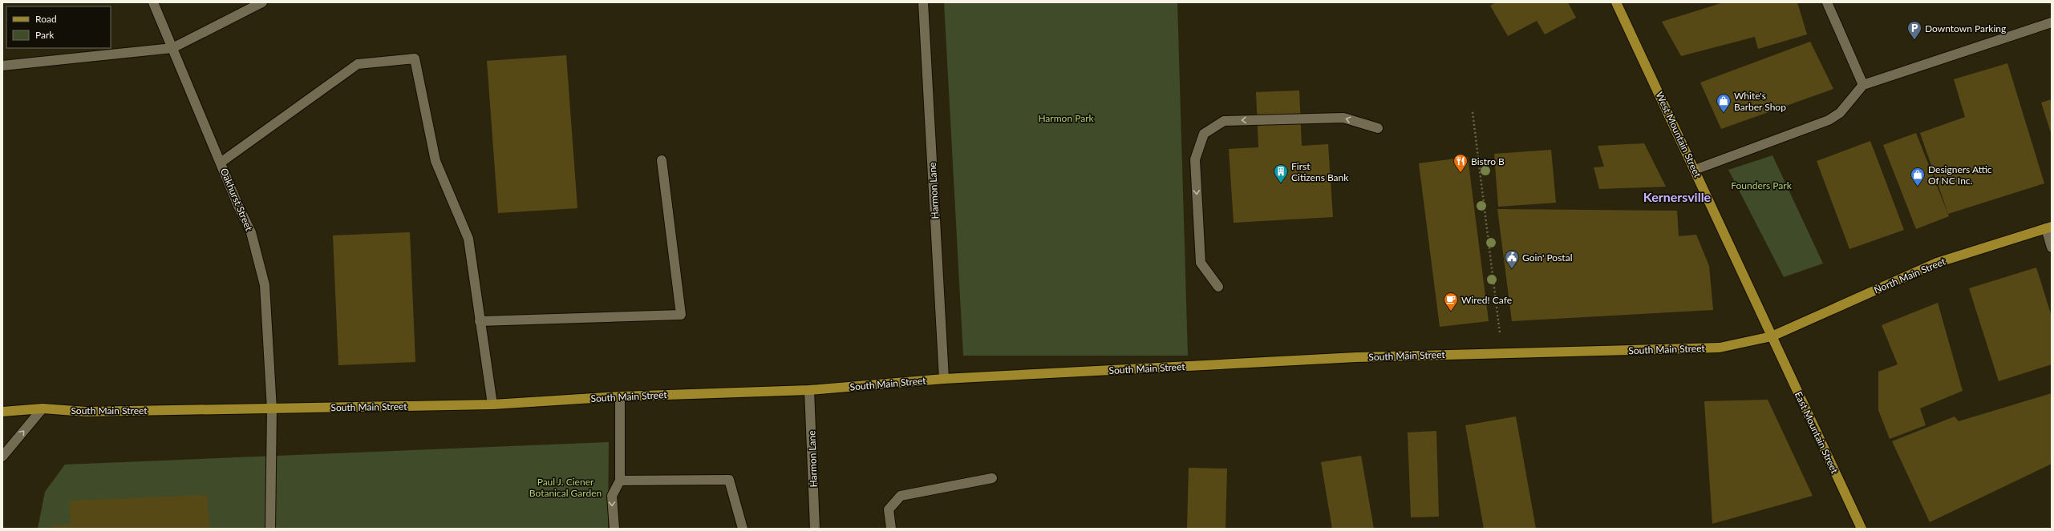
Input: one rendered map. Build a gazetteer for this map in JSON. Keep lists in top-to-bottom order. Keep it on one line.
{"streets":{"main road":["West Mountain Street","North Main Street","South Main Street","East Mountain Street"],"street":["Harmon Lane","Oakhurst Street"]},"crossings":[["West Mountain Street","North Main Street"],["West Mountain Street","South Main Street"],["West Mountain Street","East Mountain Street"],["Harmon Lane","South Main Street"],["Oakhurst Street","South Main Street"],["North Main Street","South Main Street"],["North Main Street","East Mountain Street"],["South Main Street","East Mountain Street"]],"districts":["Kernersville"],"parks":["Harmon Park","Founders Park","Paul J. Ciener Botanical Garden"],"places":{"parking":["Downtown Parking"],"shop":["White's Barber Shop","Designers Attic Of NC Inc."],"restaurant":["Bistro B"],"building":["First Citizens Bank"],"public building":["Goin' Postal"],"cafe":["Wired! Cafe"]},"legend":["Road","Park"]}
